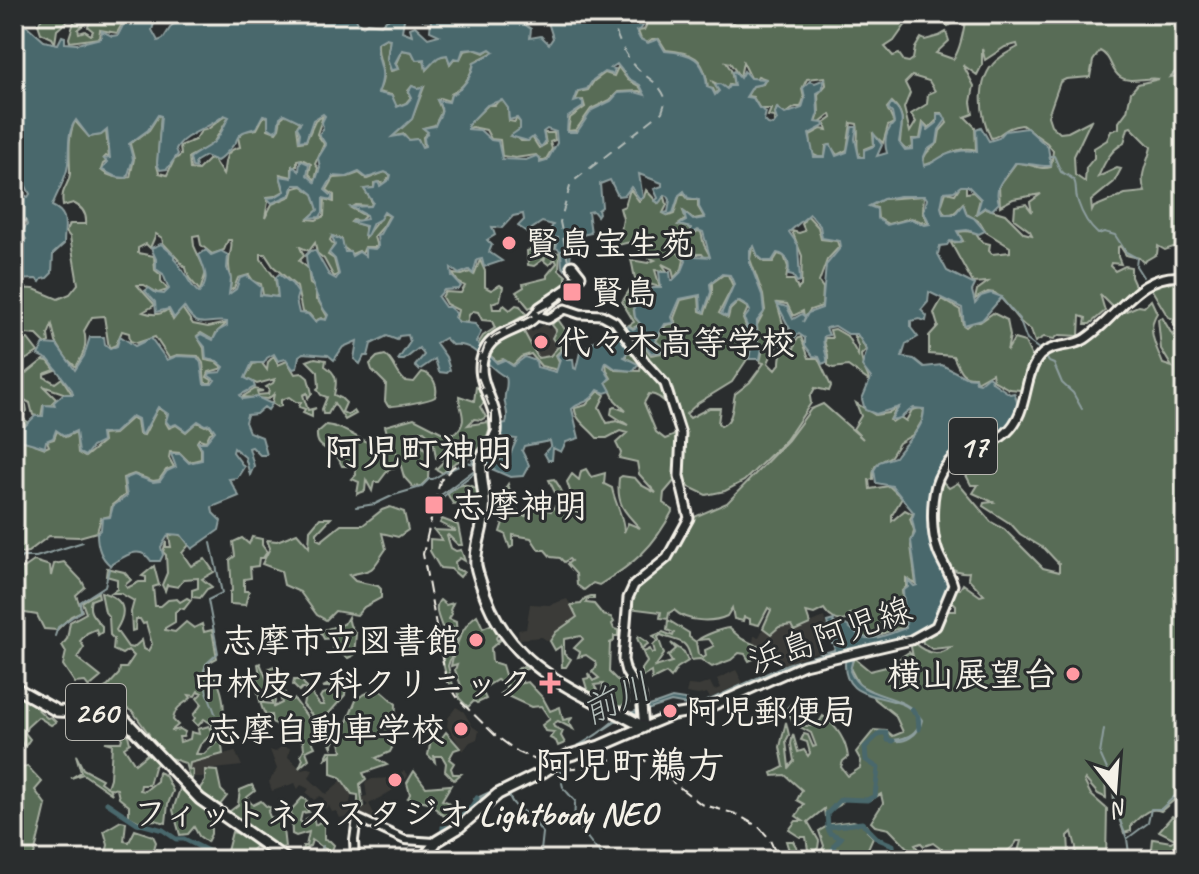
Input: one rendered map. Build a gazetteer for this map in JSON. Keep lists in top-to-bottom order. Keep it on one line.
{"streets":{"highway":["260"],"main road":["17","浜島阿児線"]},"districts":["阿児町神明","阿児町鵜方"],"water":["前川"],"places":{"other":["賢島宝生苑","代々木高等学校","志摩市立図書館","横山展望台","阿児郵便局","志摩自動車学校","フィットネススタジオ Lightbody NEO"],"transit":["賢島","志摩神明"],"health":["中林皮フ科クリニック"]},"north":"bottom"}
